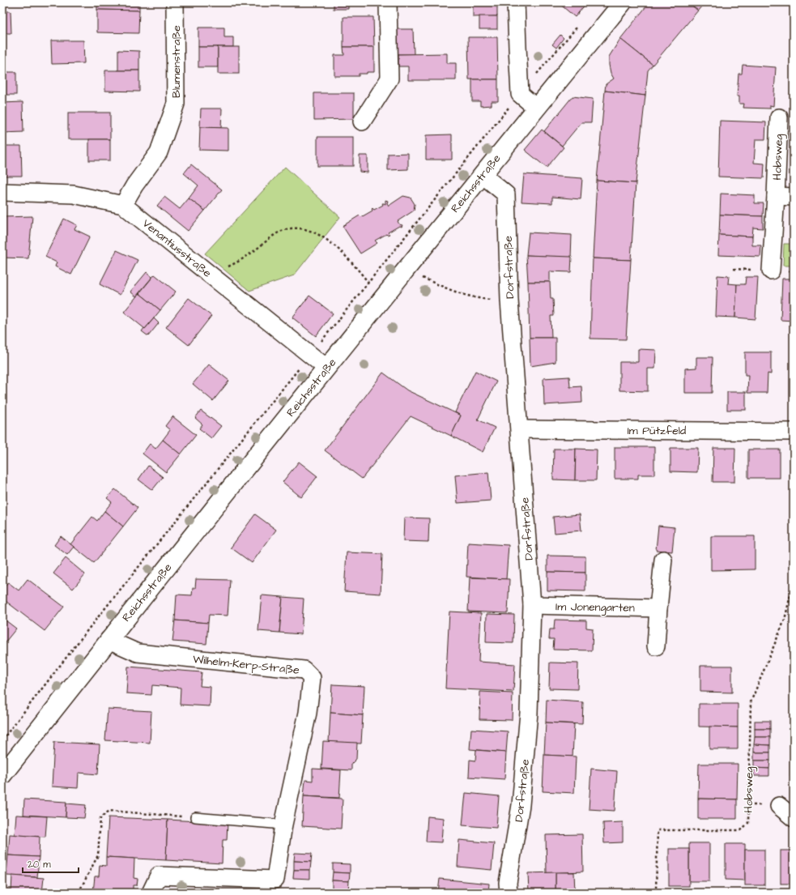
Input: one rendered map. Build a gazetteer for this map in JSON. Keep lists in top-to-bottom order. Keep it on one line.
{"streets":{"main road":["Reichsstraße"],"street":["Blumenstraße","Hobsweg","Venantiusstraße","Dorfstraße","Im Pützfeld","Im Jonengarten","Wilhelm-Kerp-Straße"]},"crossings":[["Blumenstraße","Venantiusstraße"],["Reichsstraße","Venantiusstraße"],["Reichsstraße","Dorfstraße"],["Reichsstraße","Wilhelm-Kerp-Straße"],["Dorfstraße","Im Pützfeld"],["Dorfstraße","Im Jonengarten"]],"scale_bar":"20 m"}
